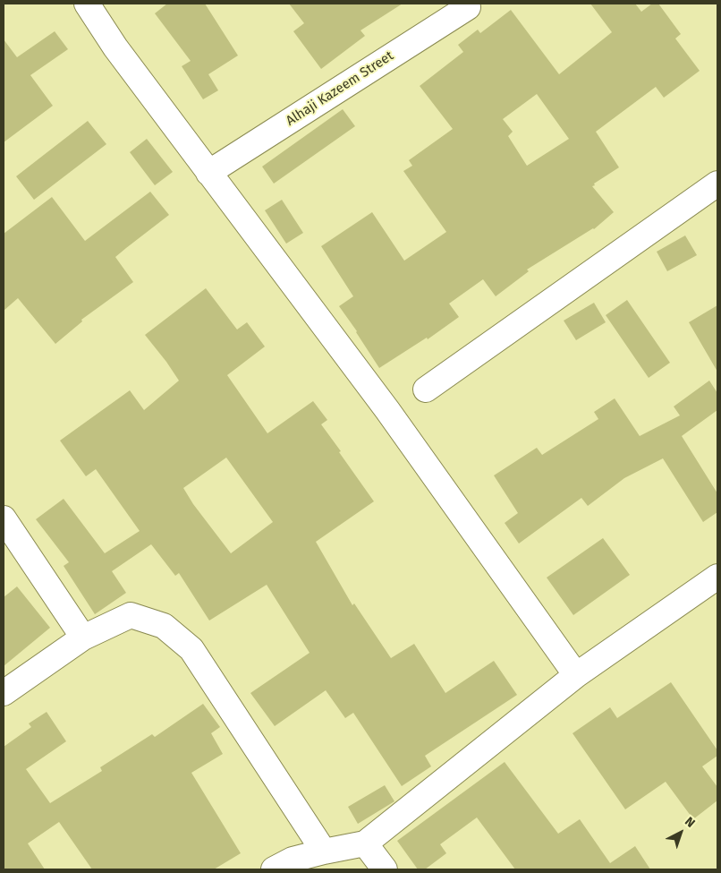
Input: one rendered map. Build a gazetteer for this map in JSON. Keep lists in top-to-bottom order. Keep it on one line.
{"streets":{"street":["Alhaji Kazeem Street"]},"north":"top right"}
